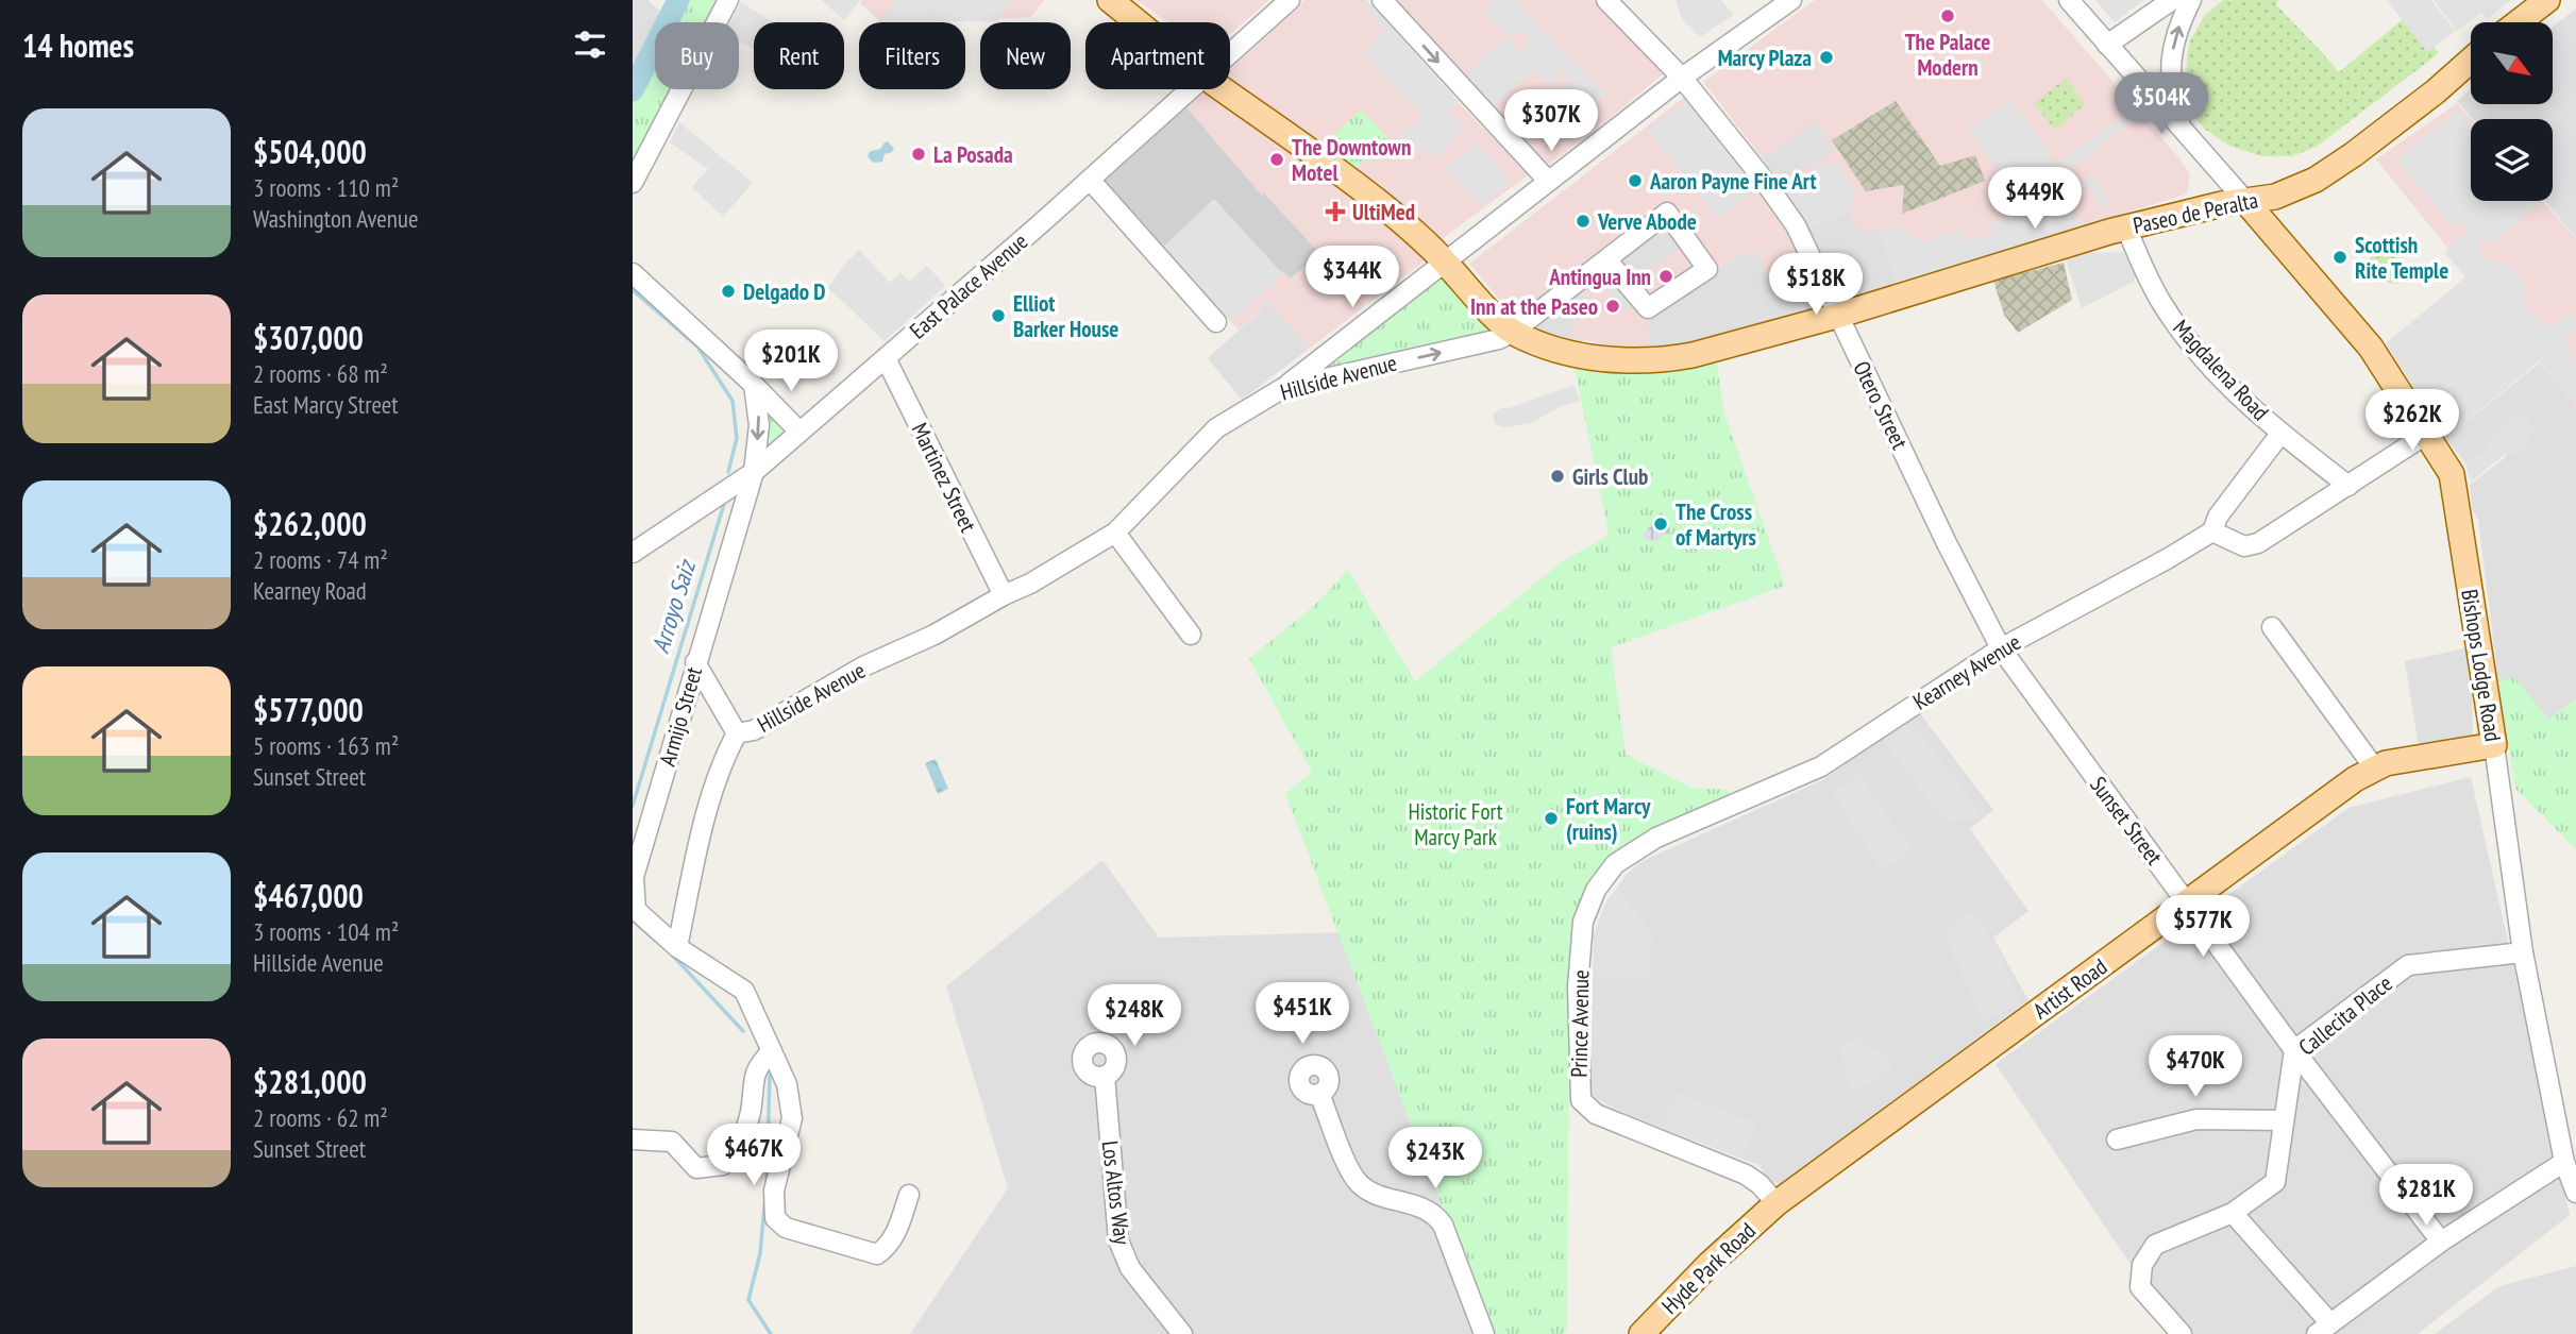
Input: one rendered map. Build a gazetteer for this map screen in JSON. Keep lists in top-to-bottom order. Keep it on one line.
{"streets":{"main road":["Paseo de Peralta","Bishops Lodge Road","Artist Road","Hyde Park Road"],"street":["East Palace Avenue","Magdalena Road","Hillside Avenue","Otero Street","Martinez Street","Kearney Avenue","Armijo Street","Sunset Street","Callecita Place","Prince Avenue","Los Altos Way"]},"crossings":[["Paseo de Peralta","Magdalena Road"],["Paseo de Peralta","Hillside Avenue"],["Paseo de Peralta","Otero Street"],["Paseo de Peralta","Bishops Lodge Road"],["East Palace Avenue","Martinez Street"],["East Palace Avenue","Armijo Street"],["Magdalena Road","Kearney Avenue"],["Hillside Avenue","Martinez Street"],["Hillside Avenue","Armijo Street"],["Otero Street","Kearney Avenue"],["Otero Street","Sunset Street"],["Bishops Lodge Road","Artist Road"],["Bishops Lodge Road","Callecita Place"],["Kearney Avenue","Sunset Street"],["Kearney Avenue","Prince Avenue"],["Sunset Street","Artist Road"],["Sunset Street","Callecita Place"],["Artist Road","Prince Avenue"],["Artist Road","Hyde Park Road"],["Prince Avenue","Hyde Park Road"]],"water":["Arroyo Saiz"],"parks":["Historic Fort Marcy Park"],"places":{"other":["The Palace Modern","Marcy Plaza","La Posada","The Downtown Motel","Aaron Payne Fine Art","Verve Abode","Scottish Rite Temple","Antingua Inn","Delgado D","Inn at the Paseo","Elliot Barker House","Girls Club","The Cross of Martyrs","Fort Marcy (ruins)"],"health":["UltiMed"]},"north":"bottom right","page":{"heading":"14 homes","chip":["Buy","Rent","Filters","New","Apartment"],"price":["$504K","$307K","$449K","$344K","$518K","$201K","$262K","$577K","$451K","$248K","$470K","$467K","$243K","$281K"],"list":[{"name":"$504,000","note":"3 rooms · 110 m² · Washington Avenue"},{"name":"$307,000","note":"2 rooms · 68 m² · East Marcy Street"},{"name":"$262,000","note":"2 rooms · 74 m² · Kearney Road"},{"name":"$577,000","note":"5 rooms · 163 m² · Sunset Street"},{"name":"$467,000","note":"3 rooms · 104 m² · Hillside Avenue"},{"name":"$281,000","note":"2 rooms · 62 m² · Sunset Street"}]}}
